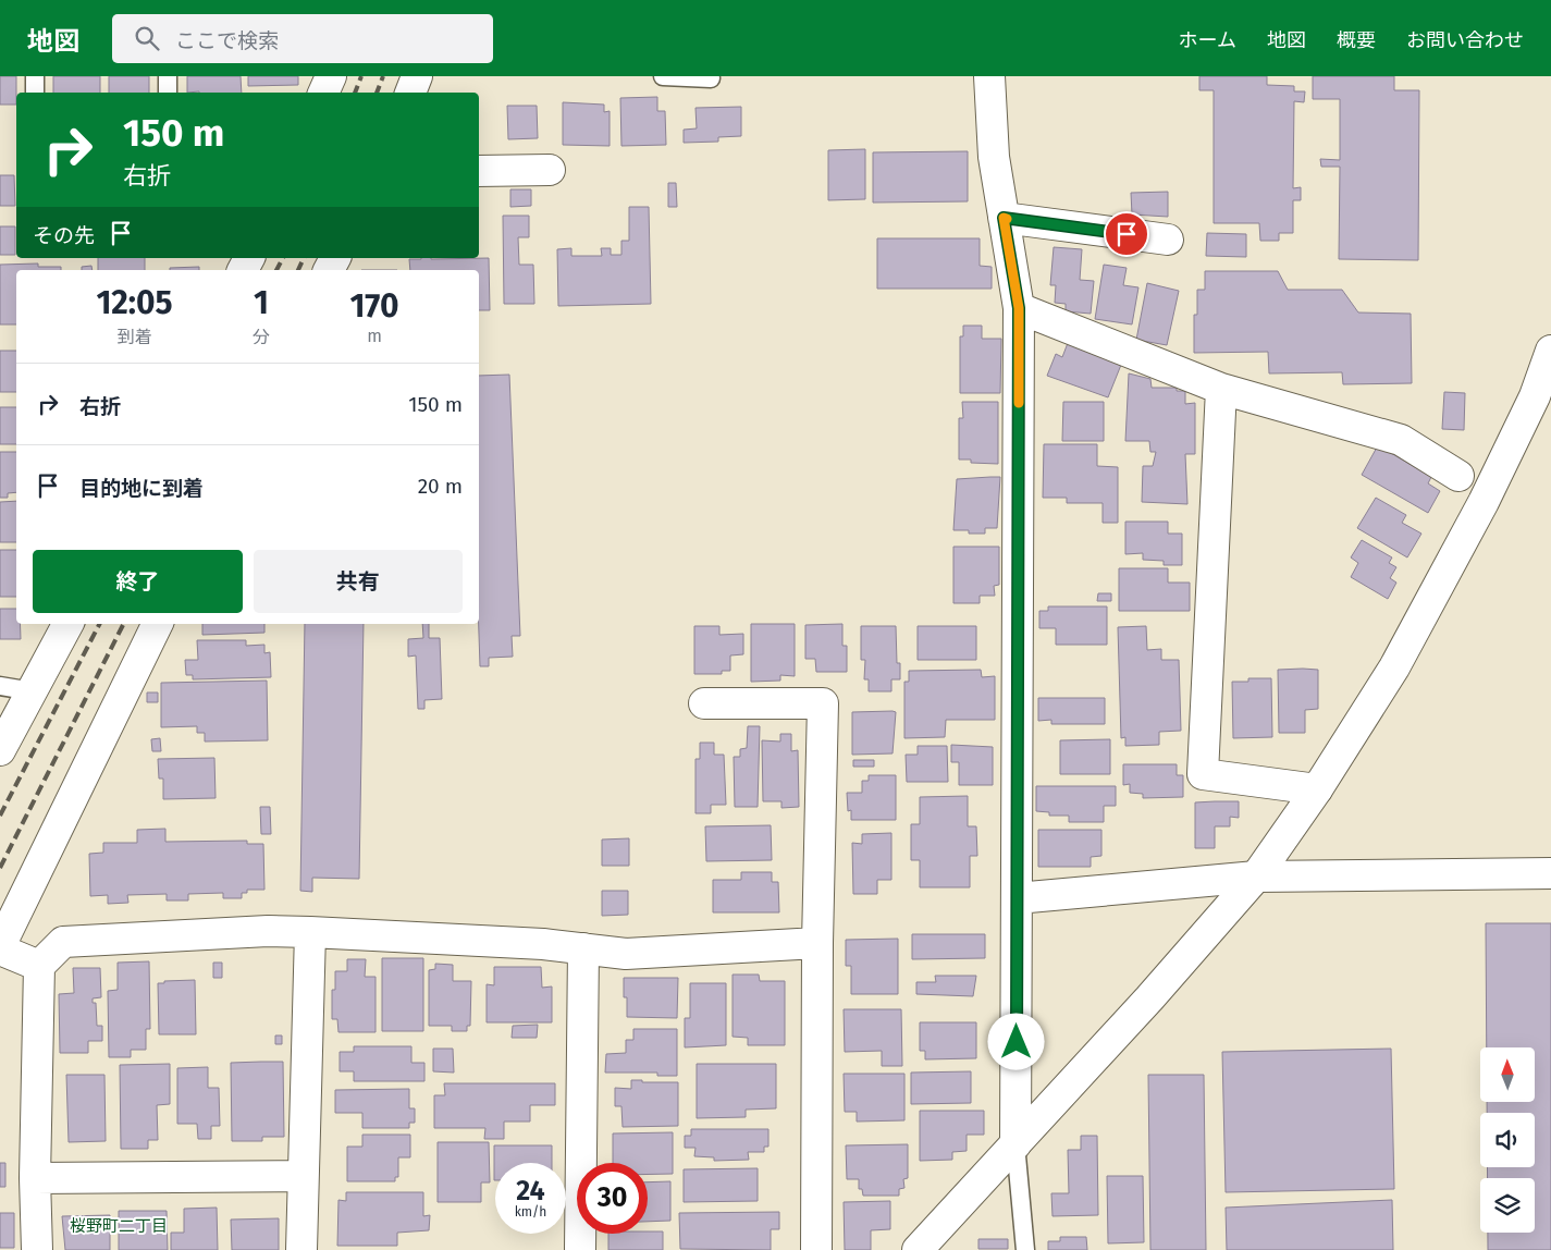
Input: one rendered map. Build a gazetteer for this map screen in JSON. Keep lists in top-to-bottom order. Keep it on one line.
{"districts":["桜野町二丁目"],"north":"top","page":{"header":"地図","search":"ここで検索","nav":["ホーム","地図","概要","お問い合わせ"],"turn":["150 m","右折"],"then":"その先","eta":["12:05","到着","1","分","170","m"],"list":[{"name":"右折","value":"150 m"},{"name":"目的地に到着","value":"20 m"}],"buttons":["終了","共有"],"speed":"24 km/h","limit":"30"}}
